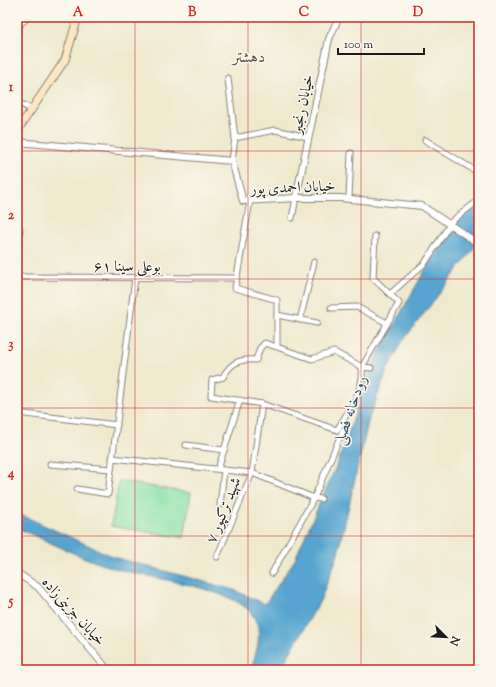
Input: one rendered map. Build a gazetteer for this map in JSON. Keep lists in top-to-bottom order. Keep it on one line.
{"streets":{"street":["خیابان رنجبر","خیابان احمدی پور","بوعلی سینا ۶۱","شهید ترکپور ۷","خیابان جزینی‌زاده"]},"crossings":[["خیابان رنجبر","خیابان احمدی پور"]],"districts":["دهشتر"],"water":["رودخانه فصلی"],"scale_bar":"100 m","north":"bottom right","grid":{"columns":["A","B","C","D"],"rows":["1","2","3","4","5"]}}
